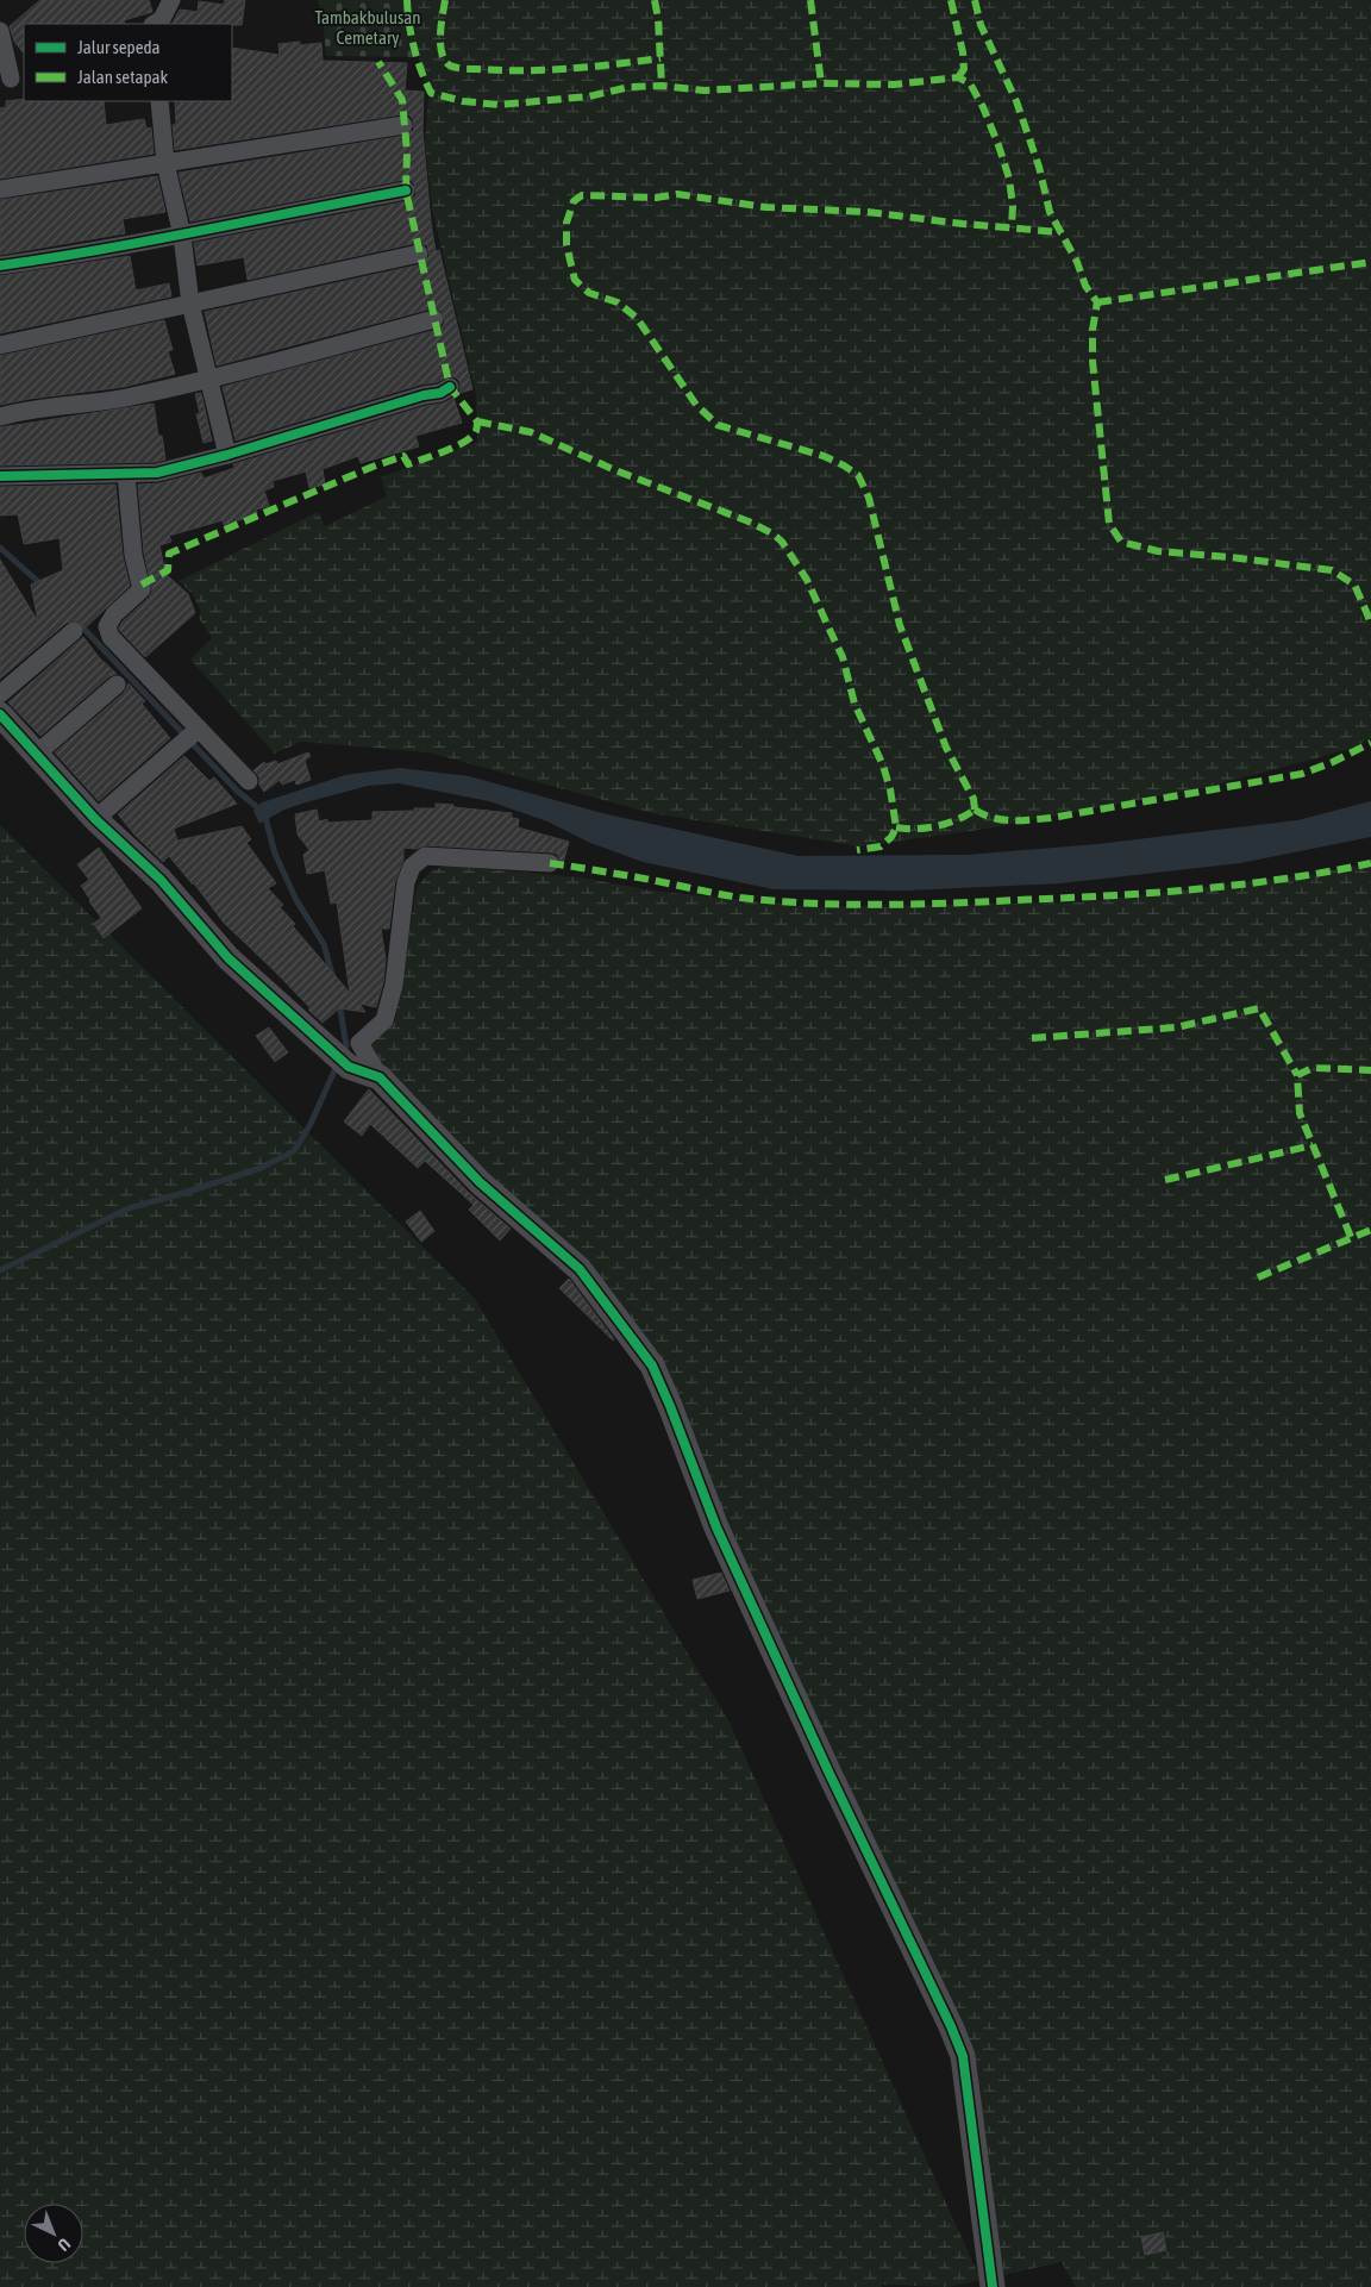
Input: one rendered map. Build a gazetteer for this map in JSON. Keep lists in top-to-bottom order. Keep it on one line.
{"parks":["Tambakbulusan Cemetary"],"legend":["Jalur sepeda","Jalan setapak"],"north":"bottom right"}
